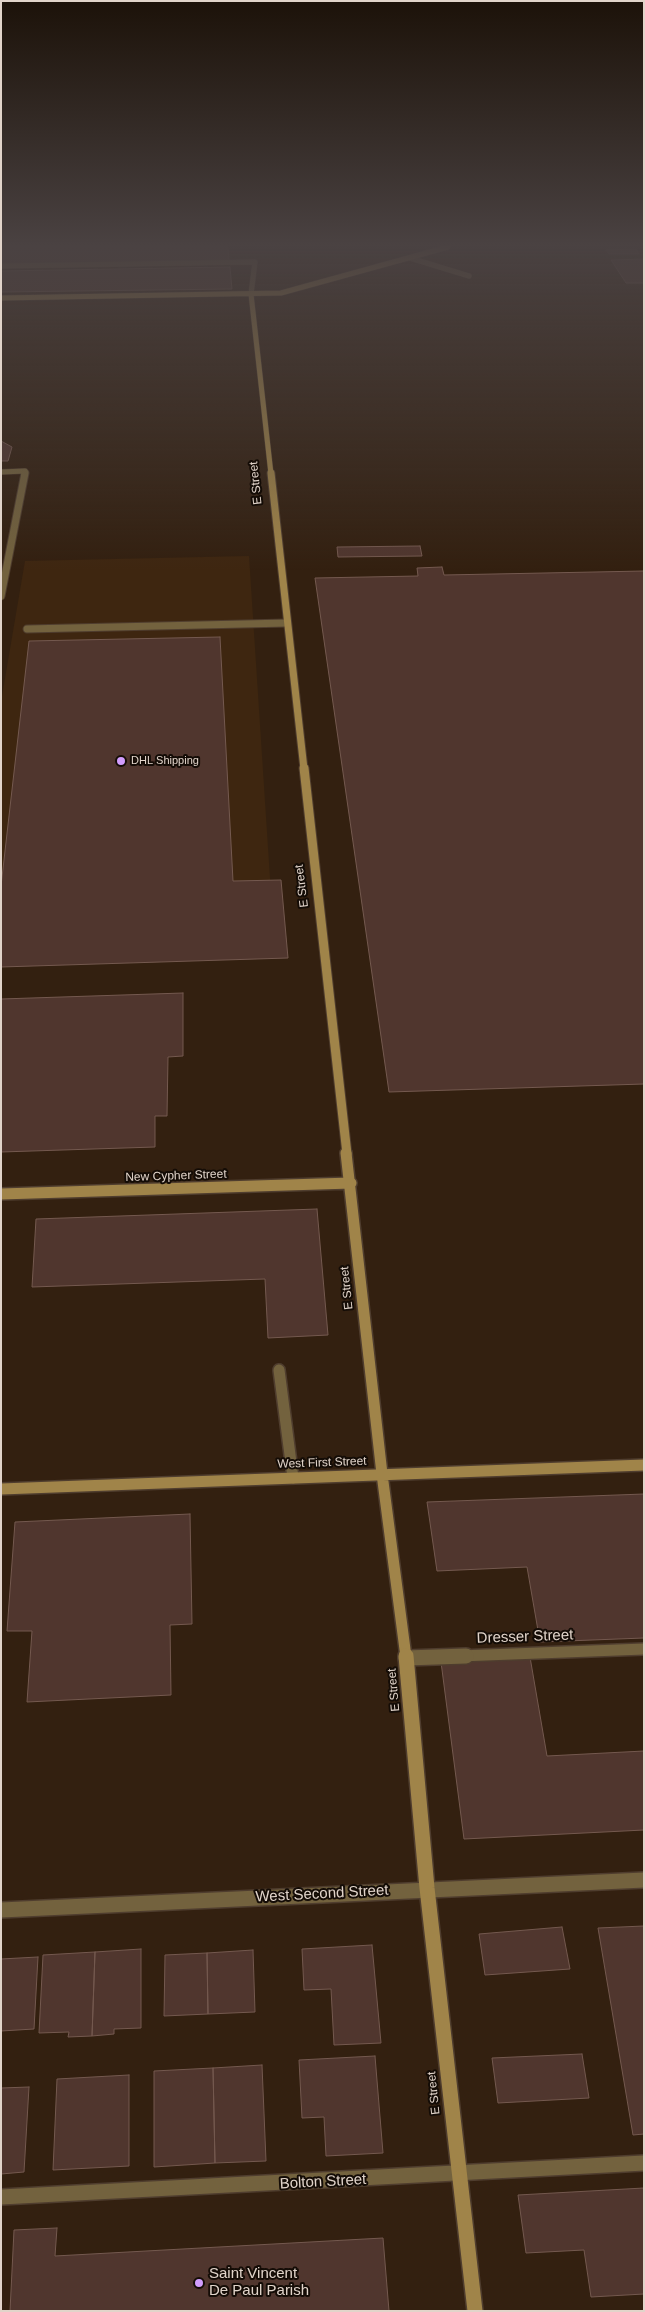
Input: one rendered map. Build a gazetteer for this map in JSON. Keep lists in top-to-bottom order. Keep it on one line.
{"streets":{"street":["E Street","New Cypher Street","West First Street","Dresser Street","West Second Street","Bolton Street"]},"crossings":[["E Street","New Cypher Street"],["E Street","West First Street"],["E Street","Dresser Street"],["E Street","West Second Street"],["E Street","Bolton Street"]],"places":["DHL Shipping","Saint Vincent De Paul Parish"]}
